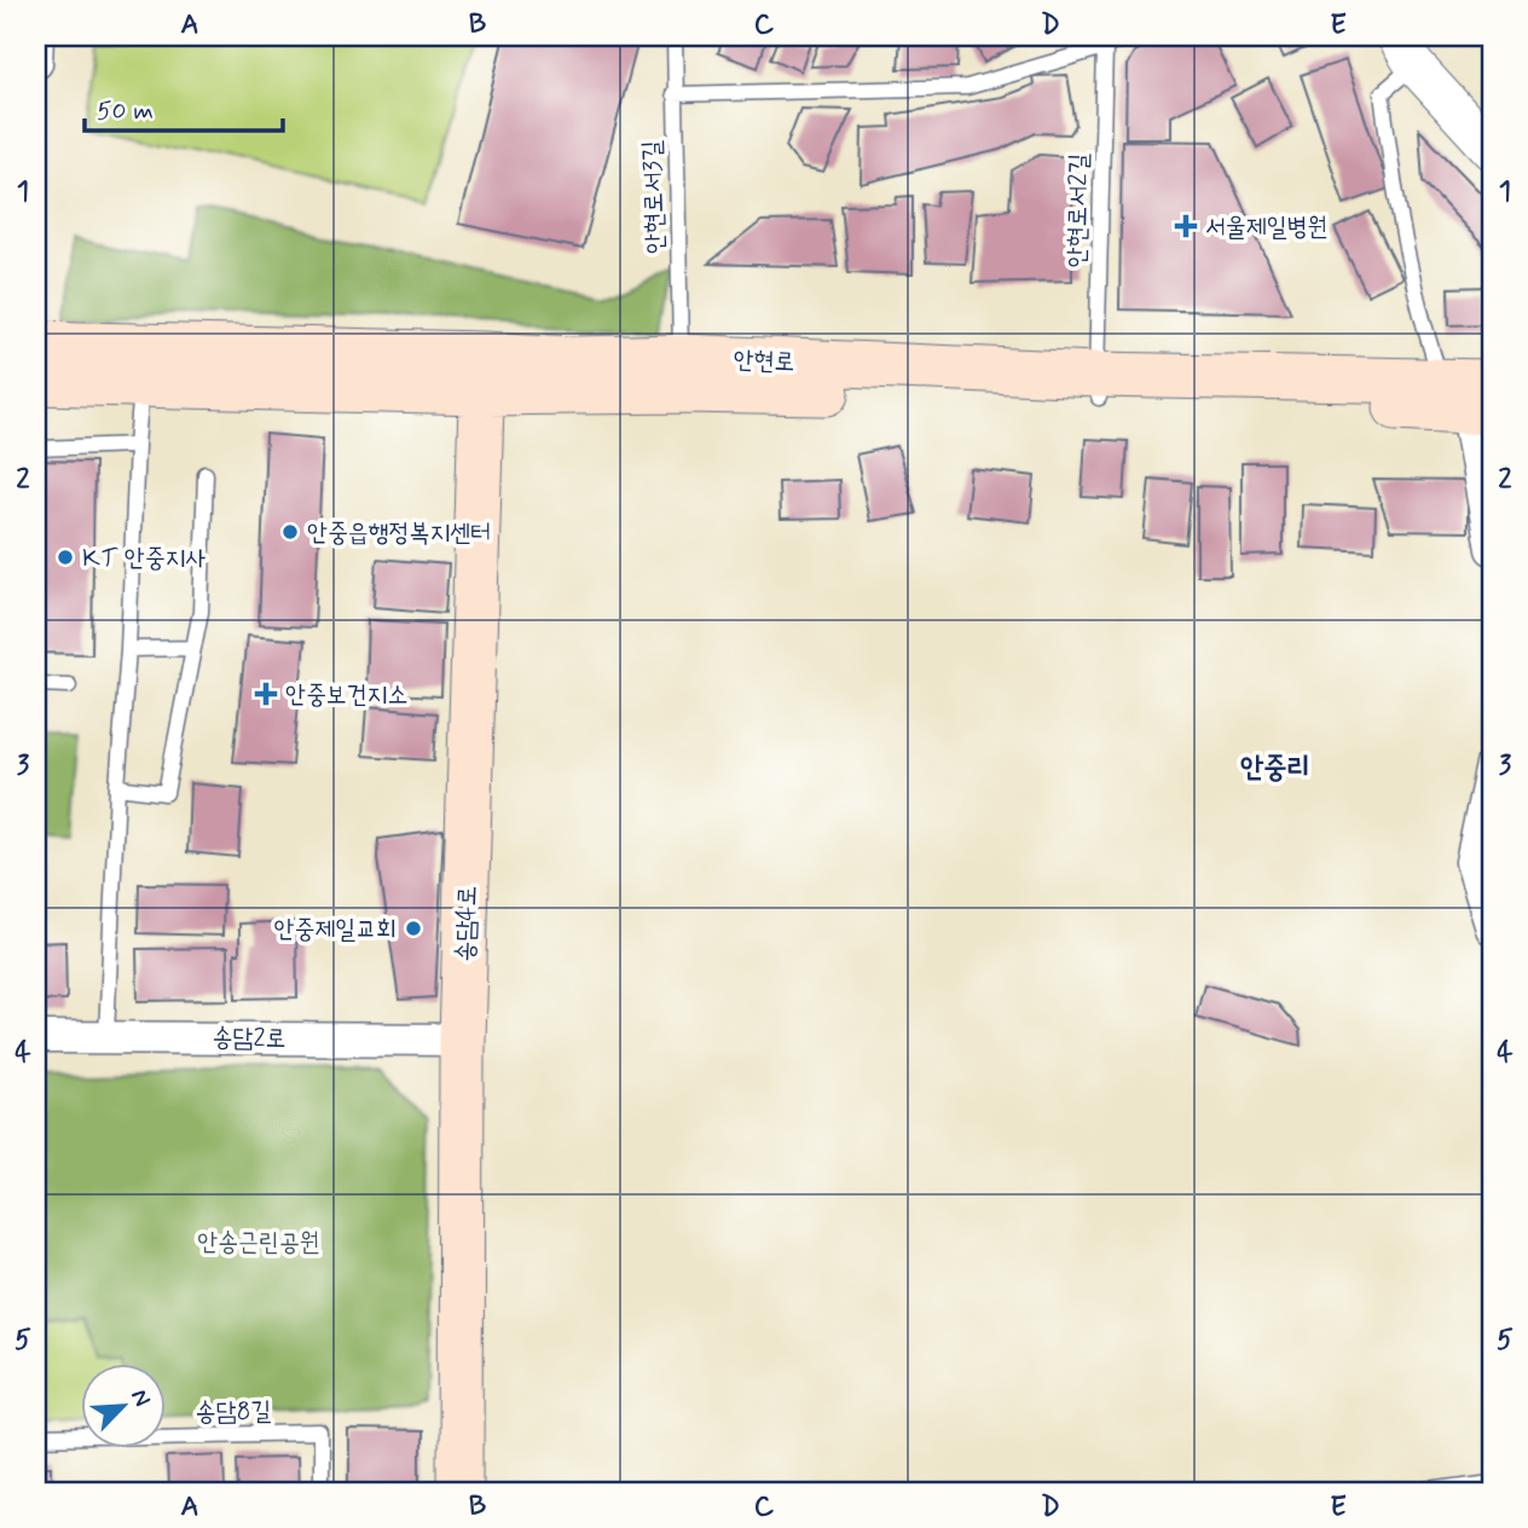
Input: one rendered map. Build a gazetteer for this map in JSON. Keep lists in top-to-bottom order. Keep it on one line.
{"streets":{"main road":["안현로","송담4로"],"street":["송담2로"],"lane":["안현로서3길","안현로서2길","송담8길"]},"crossings":[["안현로서3길","안현로"],["안현로서2길","안현로"],["안현로","송담4로"],["송담4로","송담2로"]],"districts":["안중리"],"parks":["안송근린공원"],"places":{"health":["서울제일병원","안중보건지소"],"other":["안중읍행정복지센터","KT 안중지사","안중제일교회"]},"scale_bar":"50 m","north":"top right","grid":{"columns":["A","B","C","D","E"],"rows":["1","2","3","4","5"]}}
